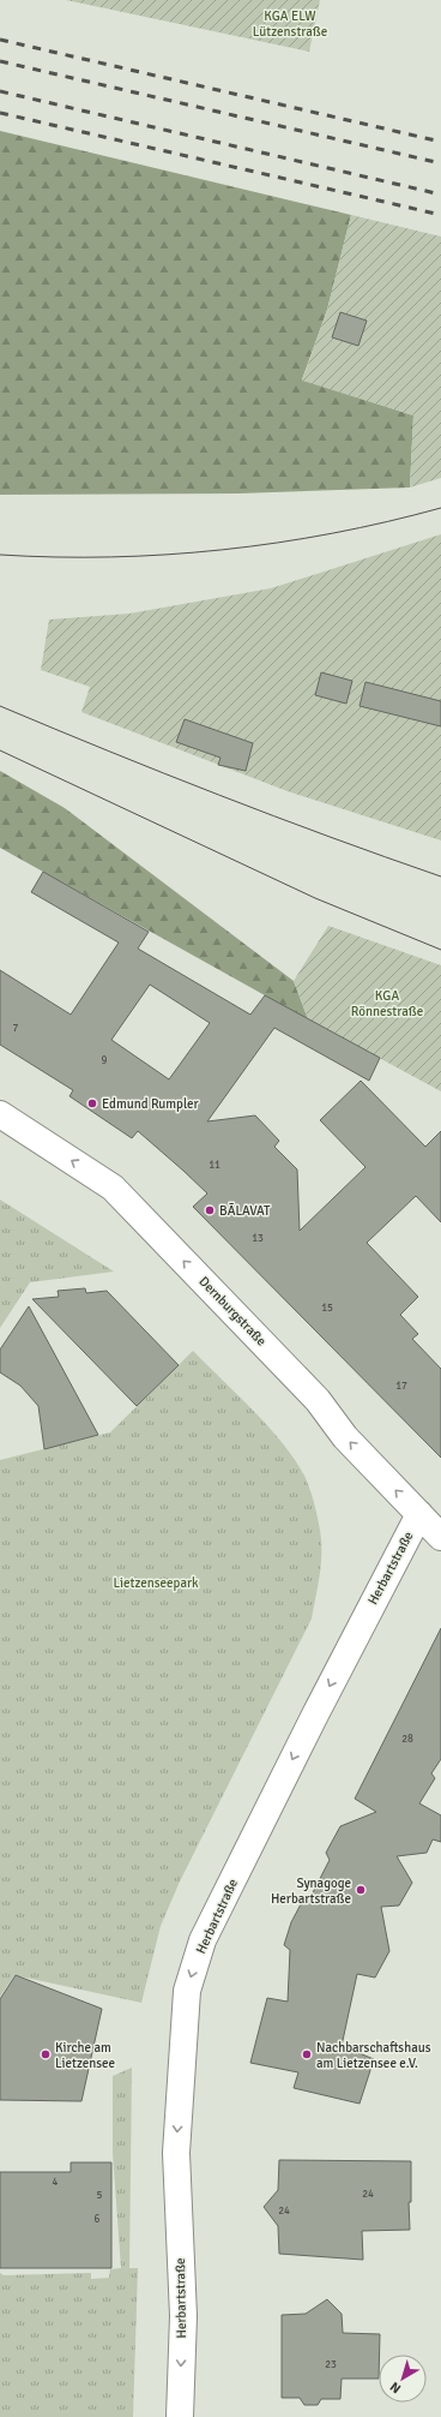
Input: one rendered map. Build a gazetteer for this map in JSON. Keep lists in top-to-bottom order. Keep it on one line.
{"streets":{"street":["Dernburgstraße","Herbartstraße"]},"crossings":[["Dernburgstraße","Herbartstraße"]],"one_way":["Dernburgstraße","Herbartstraße"],"parks":["KGA ELW Lützenstraße","KGA Rönnestraße","Lietzenseepark"],"places":["Edmund Rumpler","BĀLAVAT","Synagoge Herbartstraße","Kirche am Lietzensee","Nachbarschaftshaus am Lietzensee e.V."],"house_numbers":["7","9","11","13","15","17","28","4","24","5","24","6","23"],"north":"bottom left"}
